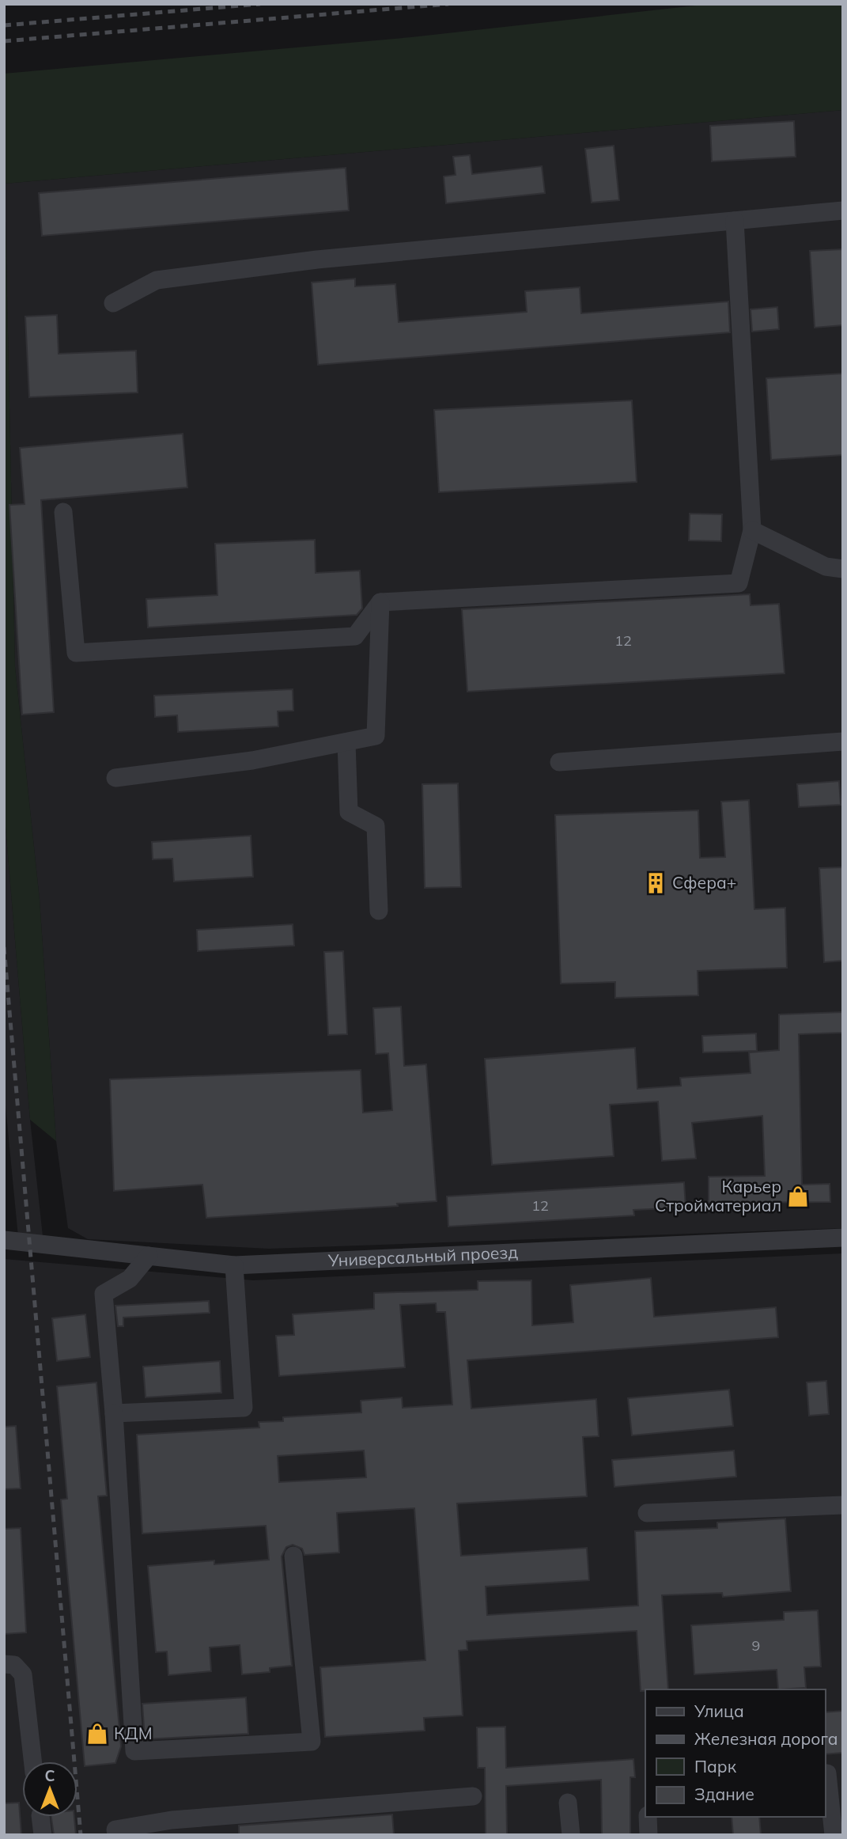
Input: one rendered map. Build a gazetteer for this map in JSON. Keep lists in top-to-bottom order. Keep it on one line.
{"streets":{"street":["Универсальный проезд"]},"places":{"building":["Сфера+"],"shop":["Карьер Стройматериал","КДМ"]},"house_numbers":["12","12","9"],"legend":["Улица","Железная дорога","Парк","Здание"],"north":"top"}
